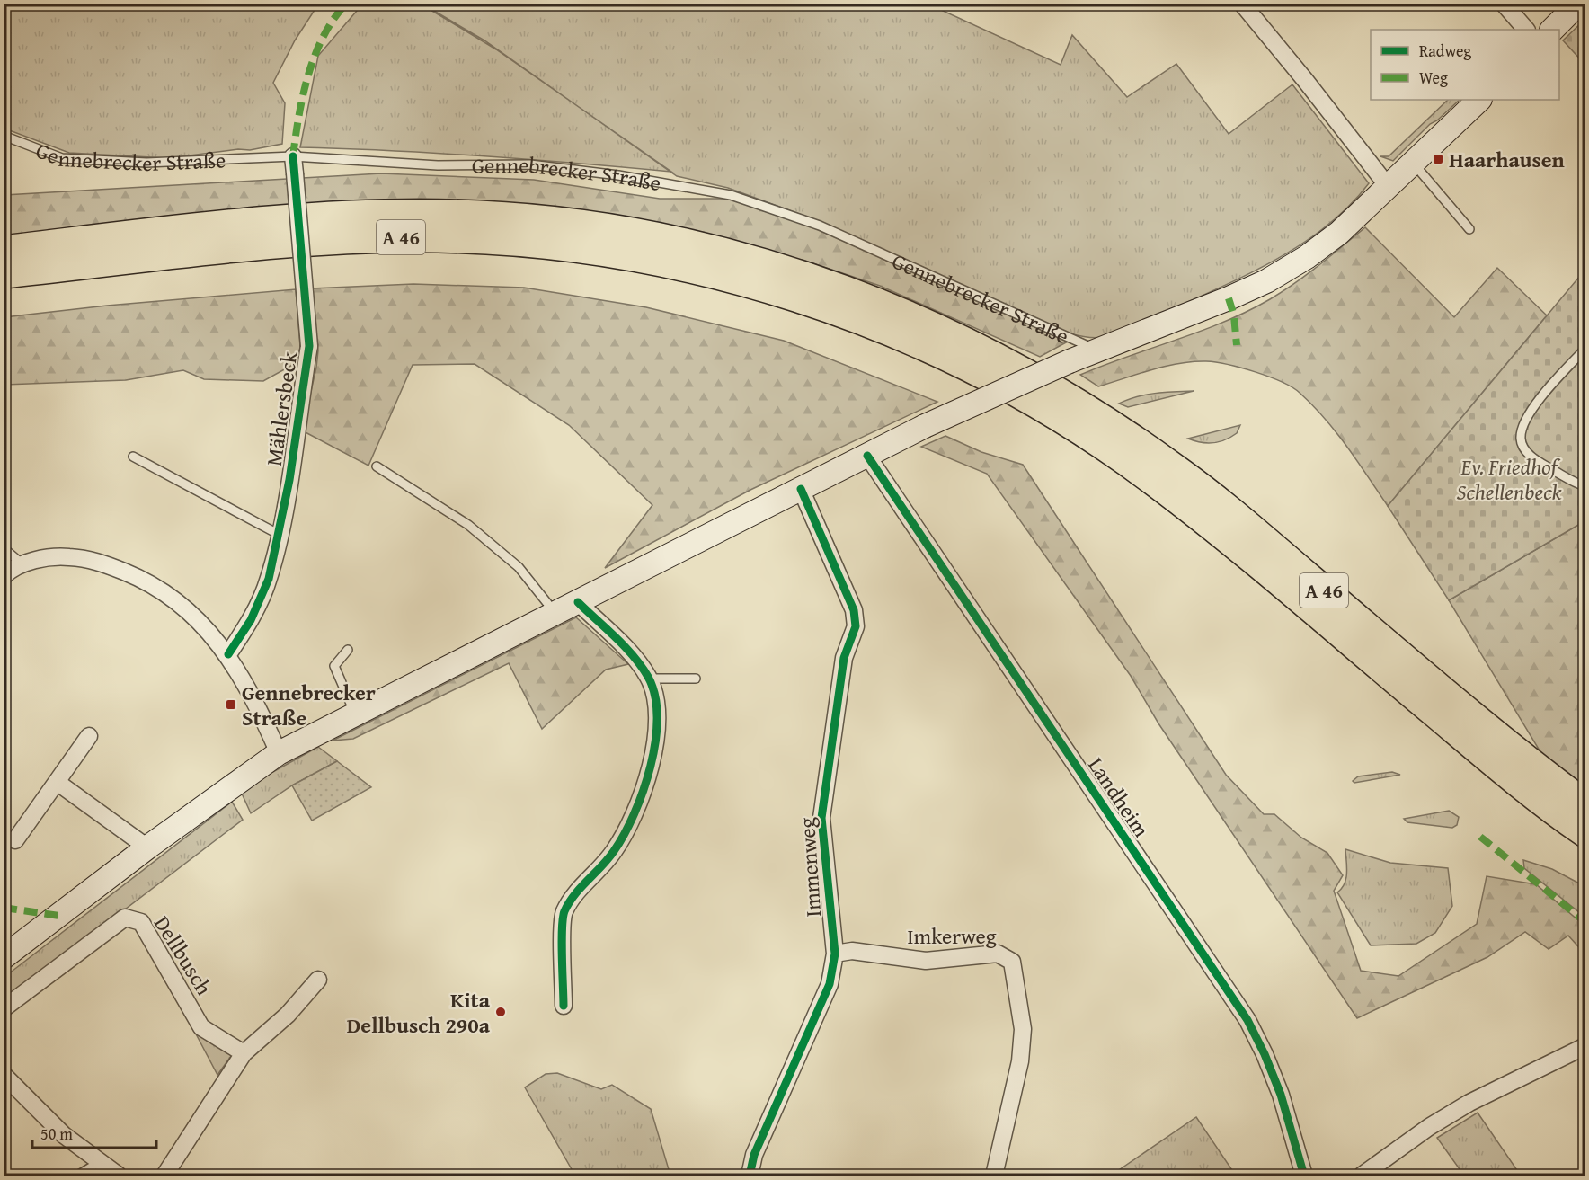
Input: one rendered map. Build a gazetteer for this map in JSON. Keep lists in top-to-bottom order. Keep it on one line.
{"streets":{"highway":["A 46"],"main road":["Gennebrecker Straße"],"street":["Mählersbeck","Landheim","Immenweg","Imkerweg","Dellbusch"]},"crossings":[["Gennebrecker Straße","Mählersbeck"],["Gennebrecker Straße","Landheim"],["Gennebrecker Straße","Immenweg"],["Immenweg","Imkerweg"]],"parks":["Ev. Friedhof Schellenbeck"],"places":{"transit":["Haarhausen","Gennebrecker Straße"],"other":["Kita Dellbusch 290a"]},"legend":["Radweg","Weg"],"scale_bar":"50 m"}
